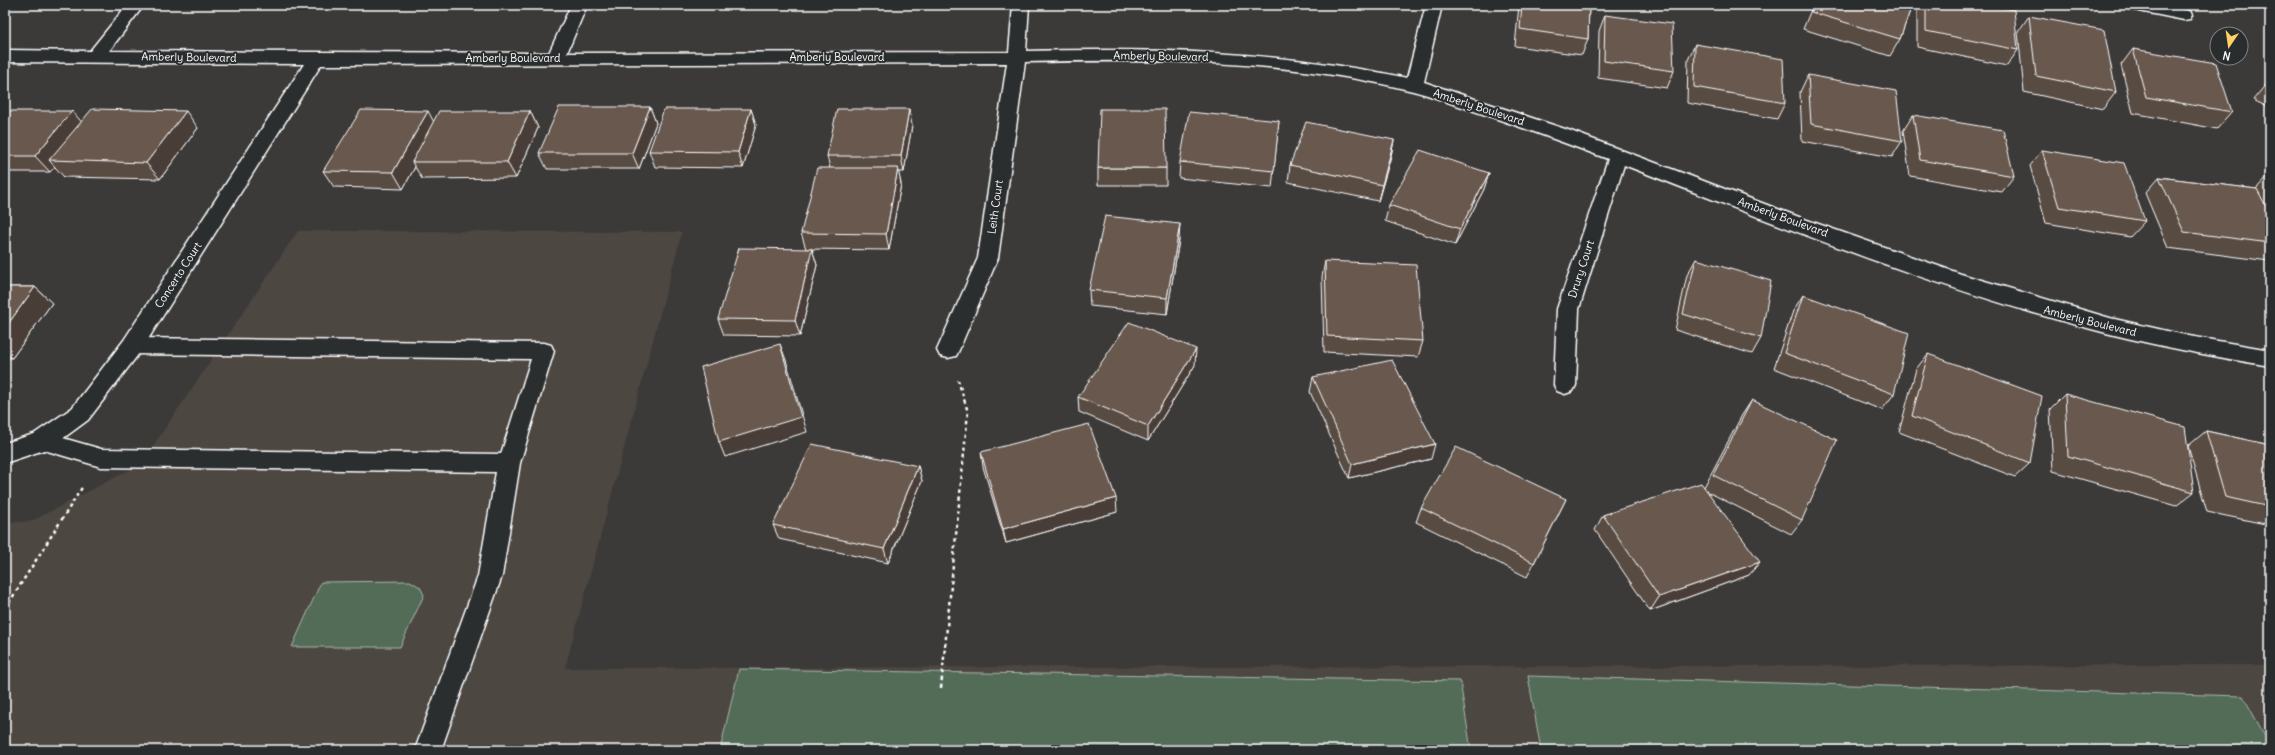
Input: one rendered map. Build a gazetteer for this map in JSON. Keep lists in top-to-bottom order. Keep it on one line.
{"streets":{"street":["Amberly Boulevard","Leith Court","Drury Court","Concerto Court"]},"crossings":[["Amberly Boulevard","Leith Court"],["Amberly Boulevard","Drury Court"],["Amberly Boulevard","Concerto Court"]],"north":"bottom"}
